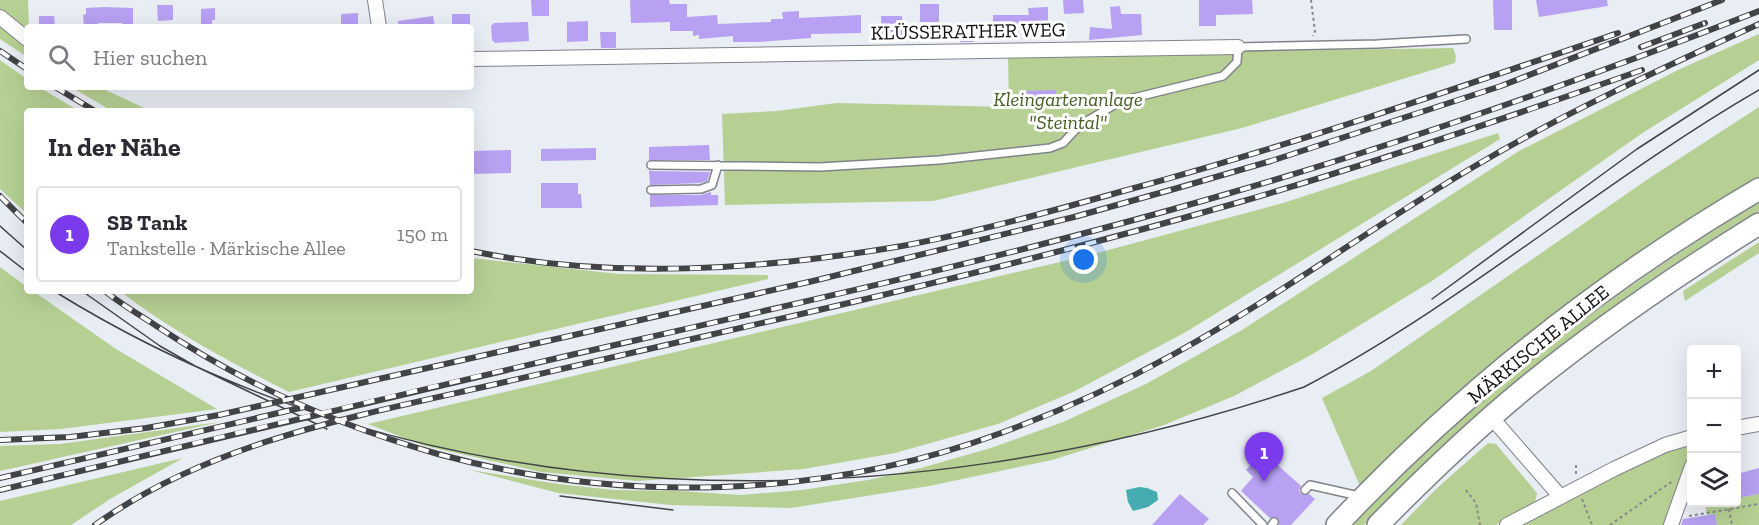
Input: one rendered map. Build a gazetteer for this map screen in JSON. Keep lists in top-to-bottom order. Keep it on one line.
{"streets":{"main road":["MÄRKISCHE ALLEE"],"street":["KLÜSSERATHER WEG"]},"parks":["Kleingartenanlage \"Steintal\""],"page":{"search":"Hier suchen","heading":"In der Nähe","list":[{"mark":"1","name":"SB Tank","note":"Tankstelle · Märkische Allee","value":"150 m"}],"map_buttons":["+","−"],"pins":"1"}}
